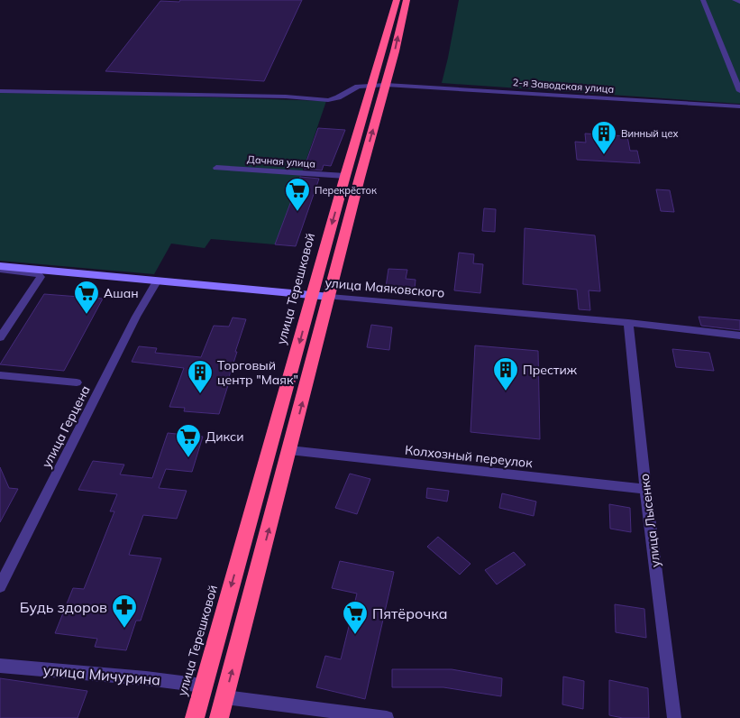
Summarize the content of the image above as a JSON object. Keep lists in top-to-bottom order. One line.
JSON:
{"streets":{"highway":["улица Терешковой"],"street":["2-я Заводская улица","Дачная улица","улица Маяковского","улица Герцена","Колхозный переулок","улица Лысенко","улица Мичурина"]},"crossings":[["2-я Заводская улица","улица Терешковой"],["Дачная улица","улица Терешковой"],["улица Маяковского","улица Терешковой"],["улица Маяковского","улица Герцена"],["улица Маяковского","улица Лысенко"],["улица Терешковой","улица Мичурина"],["Колхозный переулок","улица Лысенко"]],"places":{"building":["Винный цех","Престиж","Торговый центр \"Маяк\""],"supermarket":["Перекрёсток","Ашан","Дикси","Пятёрочка"],"pharmacy":["Будь здоров"]}}
